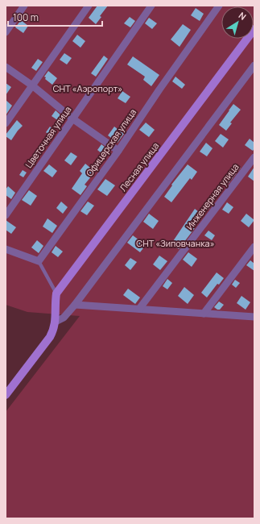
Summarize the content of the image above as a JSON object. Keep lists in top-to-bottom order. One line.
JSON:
{"streets":{"street":["Цветочная улица","Офицерская улица","Лесная улица","Инженерная улица"]},"parks":["СНТ «Аэропорт»","СНТ «Зиповчанка»"],"scale_bar":"100 m","north":"top right"}
